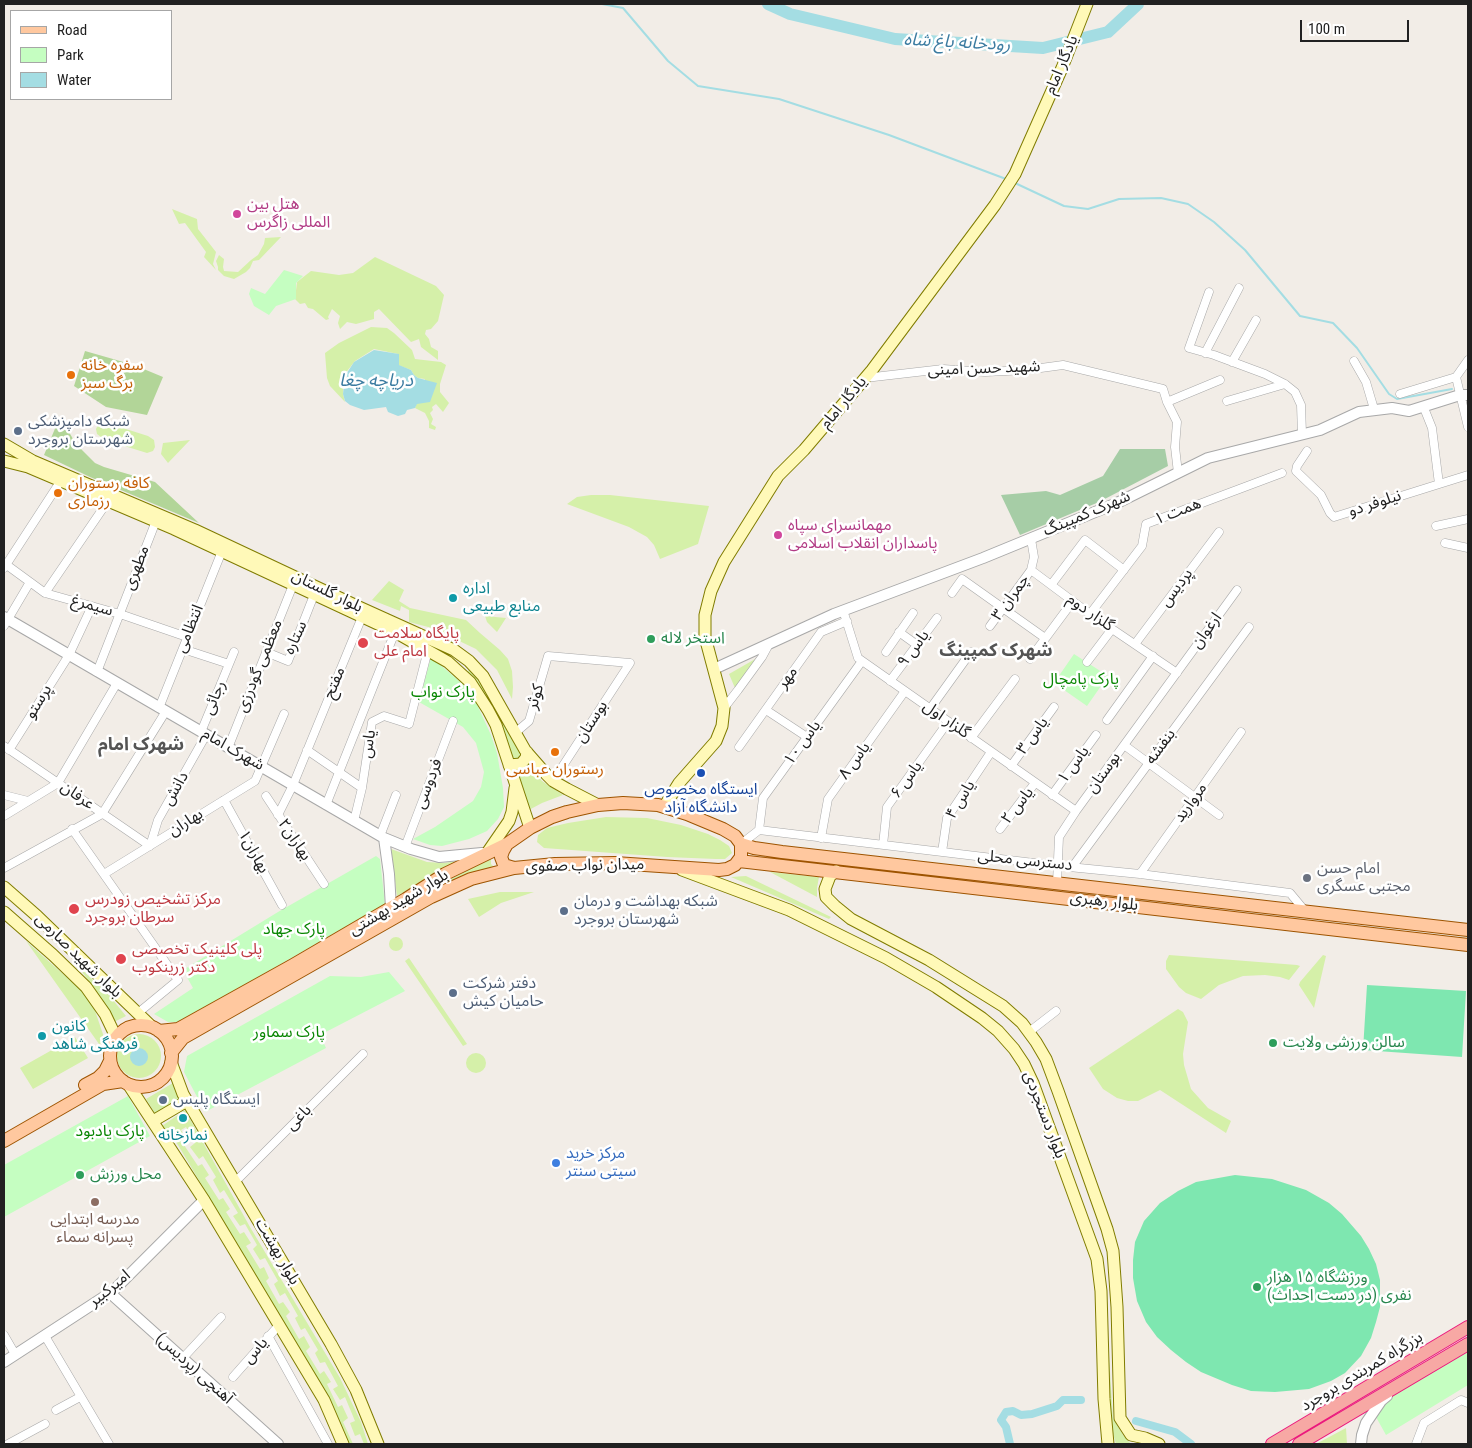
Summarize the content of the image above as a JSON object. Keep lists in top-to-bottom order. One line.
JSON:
{"streets":{"highway":["بزرگراه کمربندی بروجرد"],"main road":["یادگار امام","بلوار گلستان","میدان نواب صفوی","بلوار رهبری","بلوار شهید بهشتی","بلوار شهید صارمی","بلوار دستجردی","بلوار بهشت"],"street":["شهید حسن امینی","نیلوفر دو","همت ۱","شهرک کمپینگ","مطهری","پردیس","چمران ۳","سیمرغ","گلزار دوم","انتظامی","ارغوان","ستاره","یاس ۹","معظمی گودرزی","مهر","مفتح","کوثر","رجائی","پرستو","گلزار اول","بوستان","یاس ۳","یاس ۱۰","یاس","بنفشه","شهرک امام","یاس ۸","یاس ۱","یاس ۶","فردوسی","دانش","عرفان","یاس ۴","مروارید","یاس ۲","بهاران","بهاران۲","بهاران۱","دسترسی محلی","باغی","امیرکبیر","آهنچی (پردیس)"]},"crossings":[["یادگار امام","شهید حسن امینی"],["یادگار امام","شهرک کمپینگ"],["یادگار امام","میدان نواب صفوی"],["شهید حسن امینی","شهرک کمپینگ"],["همت ۱","گلزار دوم"],["مطهری","بلوار گلستان"],["مطهری","سیمرغ"],["مطهری","شهرک امام"],["پردیس","گلزار دوم"],["بلوار گلستان","انتظامی"],["بلوار گلستان","ستاره"],["بلوار گلستان","معظمی گودرزی"],["بلوار گلستان","مفتح"],["بلوار گلستان","کوثر"],["بلوار گلستان","بوستان"],["بلوار گلستان","یاس"],["بلوار گلستان","میدان نواب صفوی"],["چمران ۳","گلزار دوم"],["سیمرغ","انتظامی"],["سیمرغ","پرستو"],["گلزار دوم","ارغوان"],["گلزار دوم","بوستان"],["انتظامی","رجائی"],["انتظامی","شهرک امام"],["انتظامی","عرفان"],["ارغوان","بوستان"],["ستاره","معظمی گودرزی"],["یاس ۹","گلزار اول"],["معظمی گودرزی","شهرک امام"],["مفتح","شهرک امام"],["مفتح","بهاران۲"],["کوثر","بوستان"],["رجائی","شهرک امام"],["رجائی","دانش"],["پرستو","شهرک امام"],["پرستو","عرفان"],["گلزار اول","بوستان"],["گلزار اول","یاس ۳"],["گلزار اول","یاس ۱۰"],["گلزار اول","یاس ۸"],["گلزار اول","یاس ۱"],["گلزار اول","یاس ۶"],["گلزار اول","یاس ۴"],["گلزار اول","یاس ۲"],["بوستان","دسترسی محلی"],["بوستان","بلوار رهبری"],["یاس ۱۰","دسترسی محلی"],["یاس","شهرک امام"],["بنفشه","دسترسی محلی"],["شهرک امام","فردوسی"],["شهرک امام","دانش"],["شهرک امام","بهاران"],["شهرک امام","بلوار شهید بهشتی"],["یاس ۸","دسترسی محلی"],["یاس ۶","دسترسی محلی"],["دانش","عرفان"],["دانش","بهاران"],["عرفان","بهاران"],["یاس ۴","دسترسی محلی"],["مروارید","دسترسی محلی"],["بهاران","بهاران۱"],["دسترسی محلی","بلوار رهبری"],["میدان نواب صفوی","بلوار رهبری"],["میدان نواب صفوی","بلوار شهید بهشتی"],["میدان نواب صفوی","بلوار دستجردی"],["بلوار رهبری","بلوار دستجردی"],["بلوار شهید بهشتی","بلوار شهید صارمی"],["بلوار شهید بهشتی","بلوار بهشت"],["بلوار شهید صارمی","بلوار بهشت"],["باغی","بلوار بهشت"],["امیرکبیر","آهنچی (پردیس)"]],"districts":["شهرک کمپینگ","شهرک امام"],"water":["رودخانه باغ شاه","دریاچه چغا"],"parks":["پارک پامچال","پارک نواب","پارک جهاد","پارک سماور","پارک یادبود"],"places":["هتل بین المللی زاگرس","سفره خانه برگ سبز","شبکه دامپزشکی شهرستان بروجرد","کافه رستوران رزماری","مهمانسرای سپاه پاسداران انقلاب اسلامی","اداره منابع طبیعی","استخر لاله","پایگاه سلامت امام علی","رستوران عباسی","ایستگاه مخصوص دانشگاه آزاد","امام حسن مجتبی عسگری","مرکز تشخیص زودرس سرطان بروجرد","شبکه بهداشت و درمان شهرستان بروجرد","پلی کلینیک تخصصی دکتر زرینکوب","دفتر شرکت حامیان کیش","کانون فرهنگی شاهد","سالن ورزشی ولایت","ایستگاه پلیس","نمازخانه","مرکز خرید سیتی سنتر","محل ورزش","مدرسه ابتدایی پسرانه سماء","ورزشگاه ۱۵ هزار نفری (در دست احداث)"],"legend":["Road","Park","Water"],"scale_bar":"100 m"}
